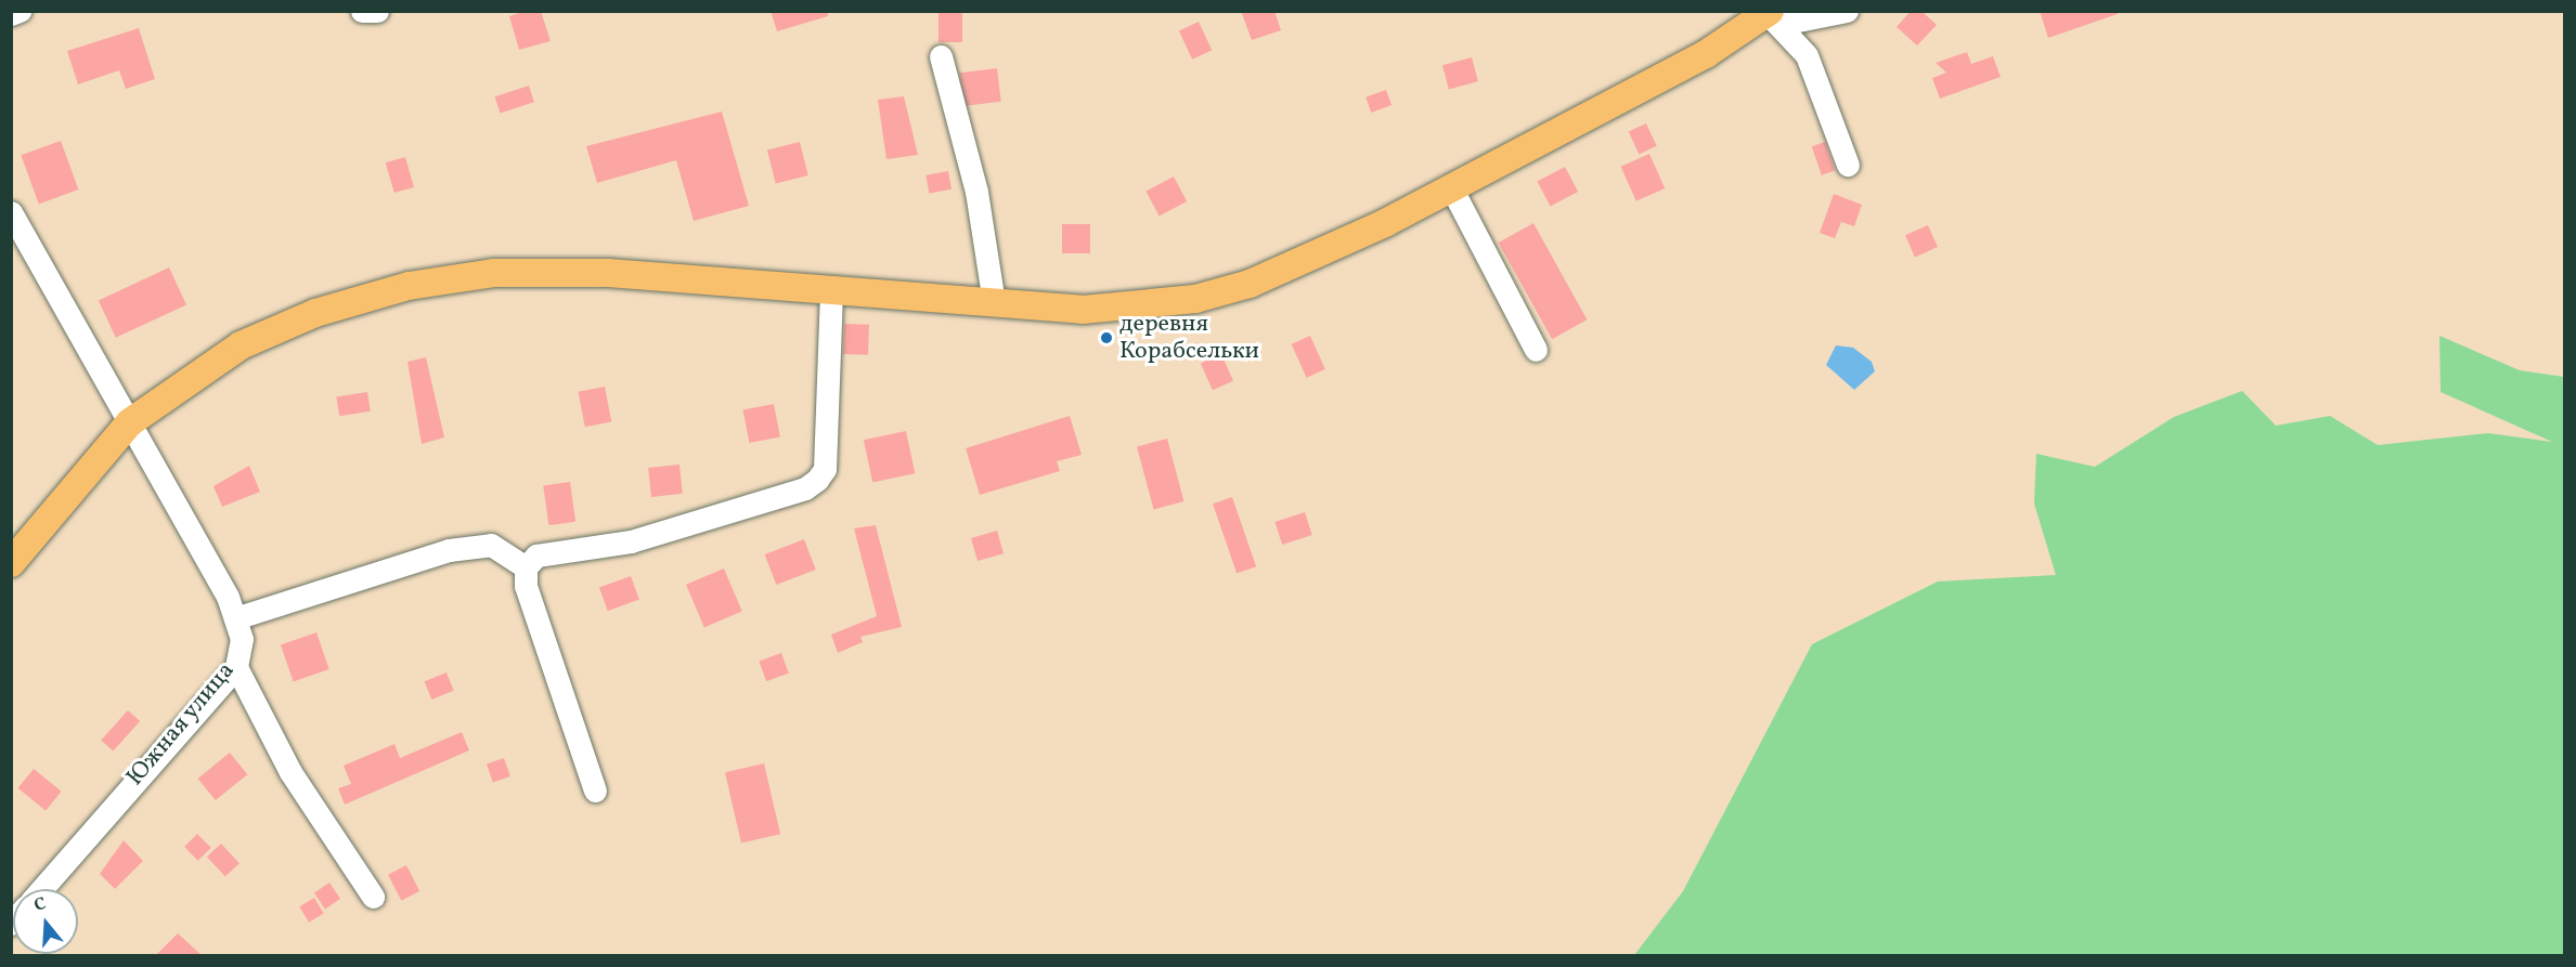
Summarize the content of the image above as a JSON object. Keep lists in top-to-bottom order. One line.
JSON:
{"streets":{"street":["Южная улица"]},"places":["деревня Корабсельки"],"north":"top"}
